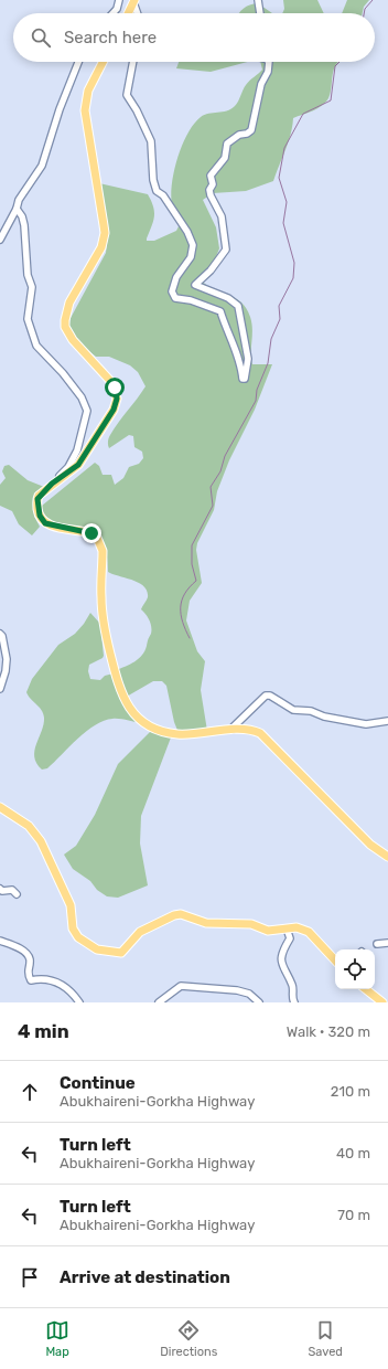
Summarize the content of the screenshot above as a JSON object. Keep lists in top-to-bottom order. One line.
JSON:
{"page":{"search":"Search here","heading":["4 min","Walk · 320 m"],"list":[["Continue","Abukhaireni-Gorkha Highway","210 m"],["Turn left","Abukhaireni-Gorkha Highway","40 m"],["Turn left","Abukhaireni-Gorkha Highway","70 m"],"Arrive at destination"],"nav":["Map","Directions","Saved"]}}
